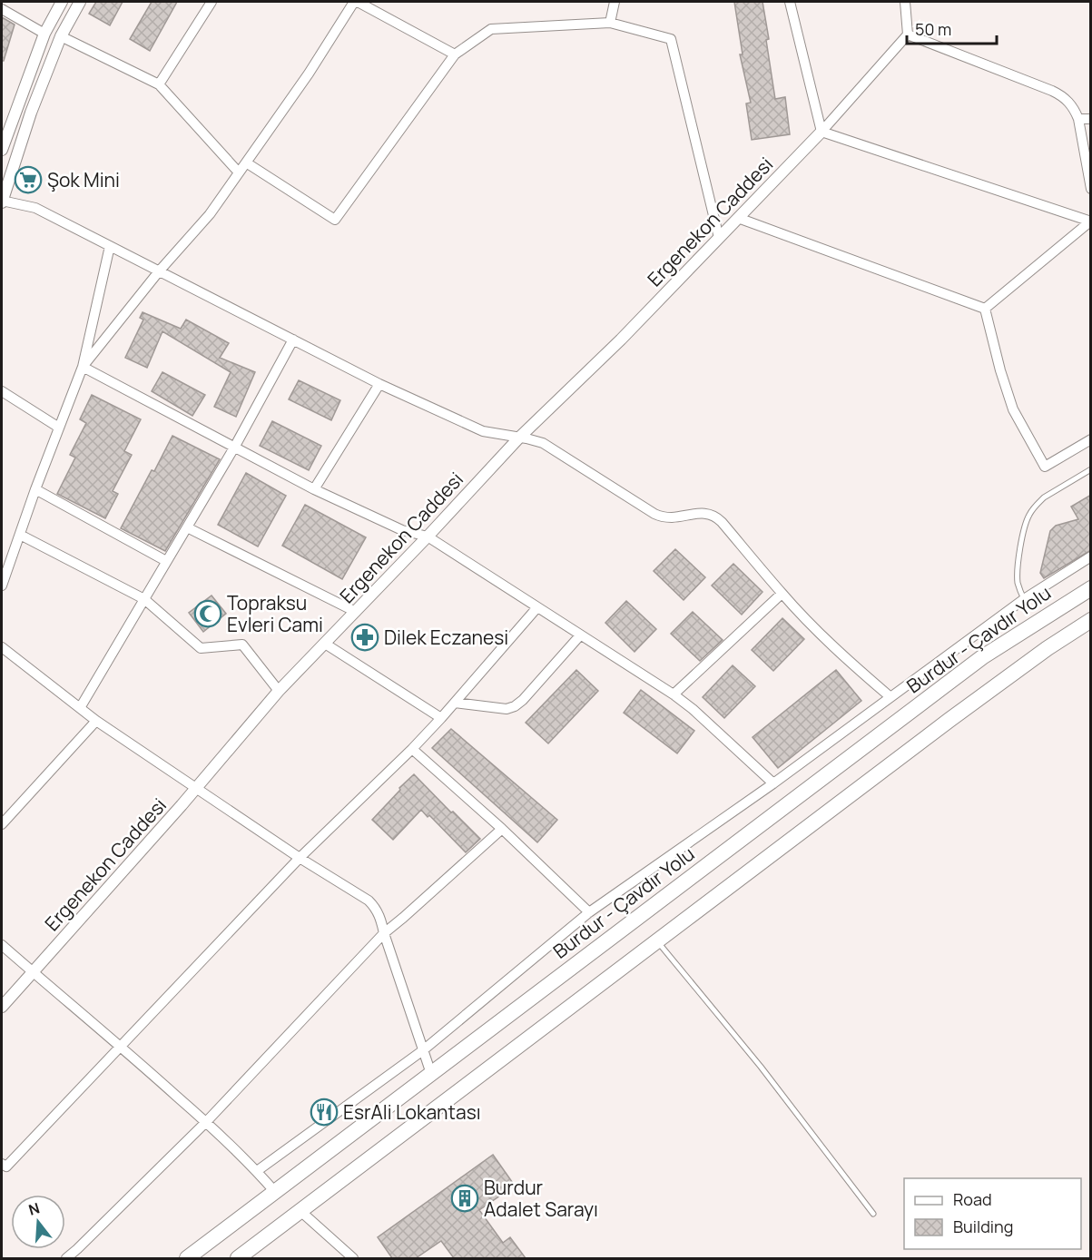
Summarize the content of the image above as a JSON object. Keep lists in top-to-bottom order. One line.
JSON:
{"streets":{"highway":["Burdur - Çavdır Yolu"],"street":["Ergenekon Caddesi"]},"places":{"supermarket":["Şok Mini"],"mosque":["Topraksu Evleri Cami"],"pharmacy":["Dilek Eczanesi"],"restaurant":["EsrAli Lokantası"],"building":["Burdur Adalet Sarayı"]},"legend":["Road","Building"],"scale_bar":"50 m","north":"top"}
